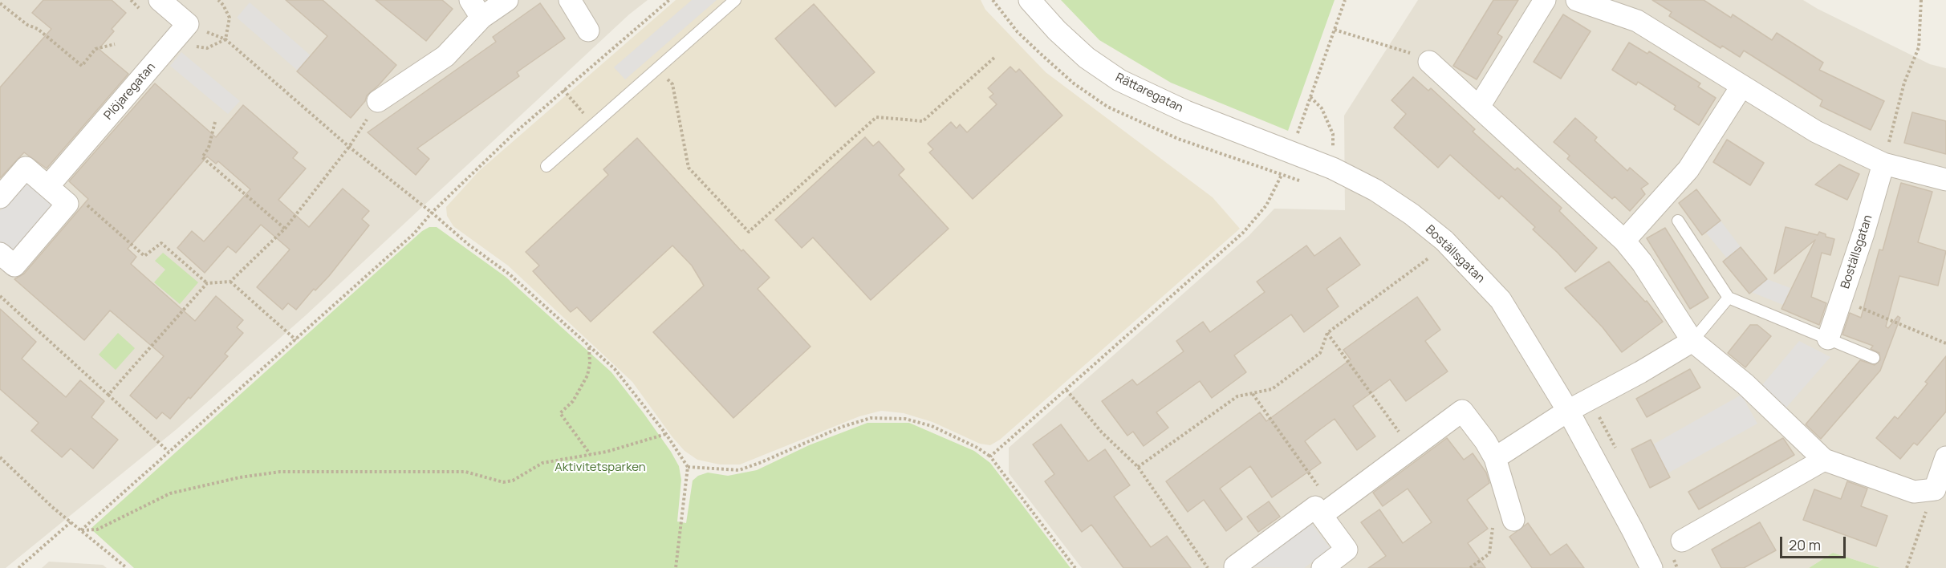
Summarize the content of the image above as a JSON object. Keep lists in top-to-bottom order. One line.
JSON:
{"streets":{"street":["Plöjaregatan","Rättaregatan","Boställsgatan"]},"crossings":[["Rättaregatan","Boställsgatan"]],"parks":["Aktivitetsparken"],"scale_bar":"20 m"}
